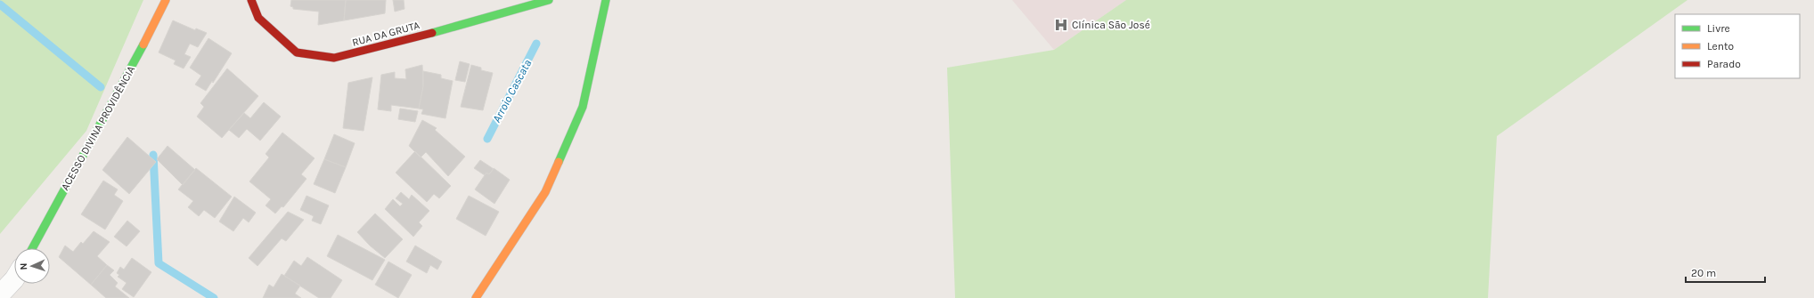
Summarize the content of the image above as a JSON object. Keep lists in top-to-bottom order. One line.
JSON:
{"streets":{"street":["RUA DA GRUTA","ACESSO DIVINA PROVIDÊNCIA"]},"water":["Arroio Cascata"],"places":{"hospital":["Clínica São José"]},"legend":["Livre","Lento","Parado"],"scale_bar":"20 m","north":"left"}
